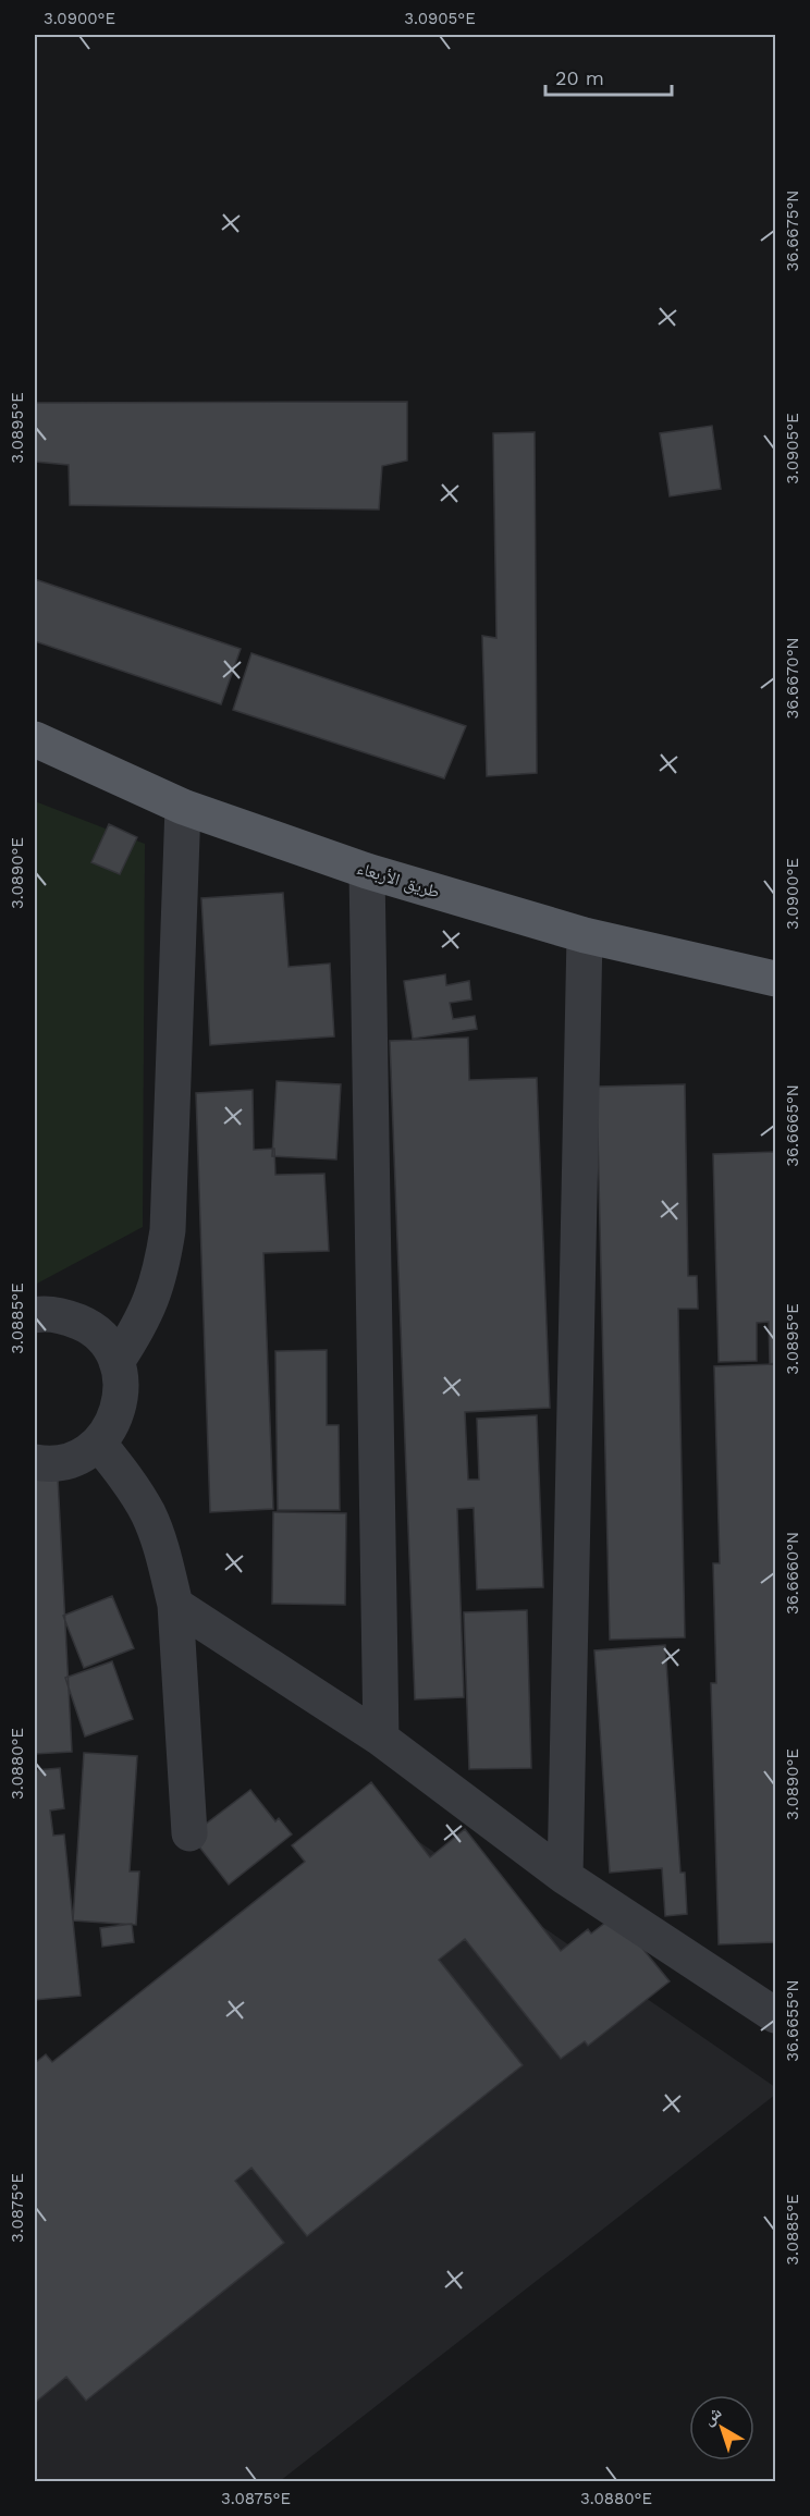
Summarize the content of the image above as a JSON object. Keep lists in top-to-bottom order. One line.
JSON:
{"streets":{"main road":["طريق الأربعاء"]},"scale_bar":"20 m","north":"top left","coordinates":["3.0900°E","3.0905°E","36.6675°N","3.0895°E","36.6670°N","3.0890°E","36.6665°N","3.0885°E","36.6660°N","3.0880°E","36.6655°N","3.0875°E"]}
